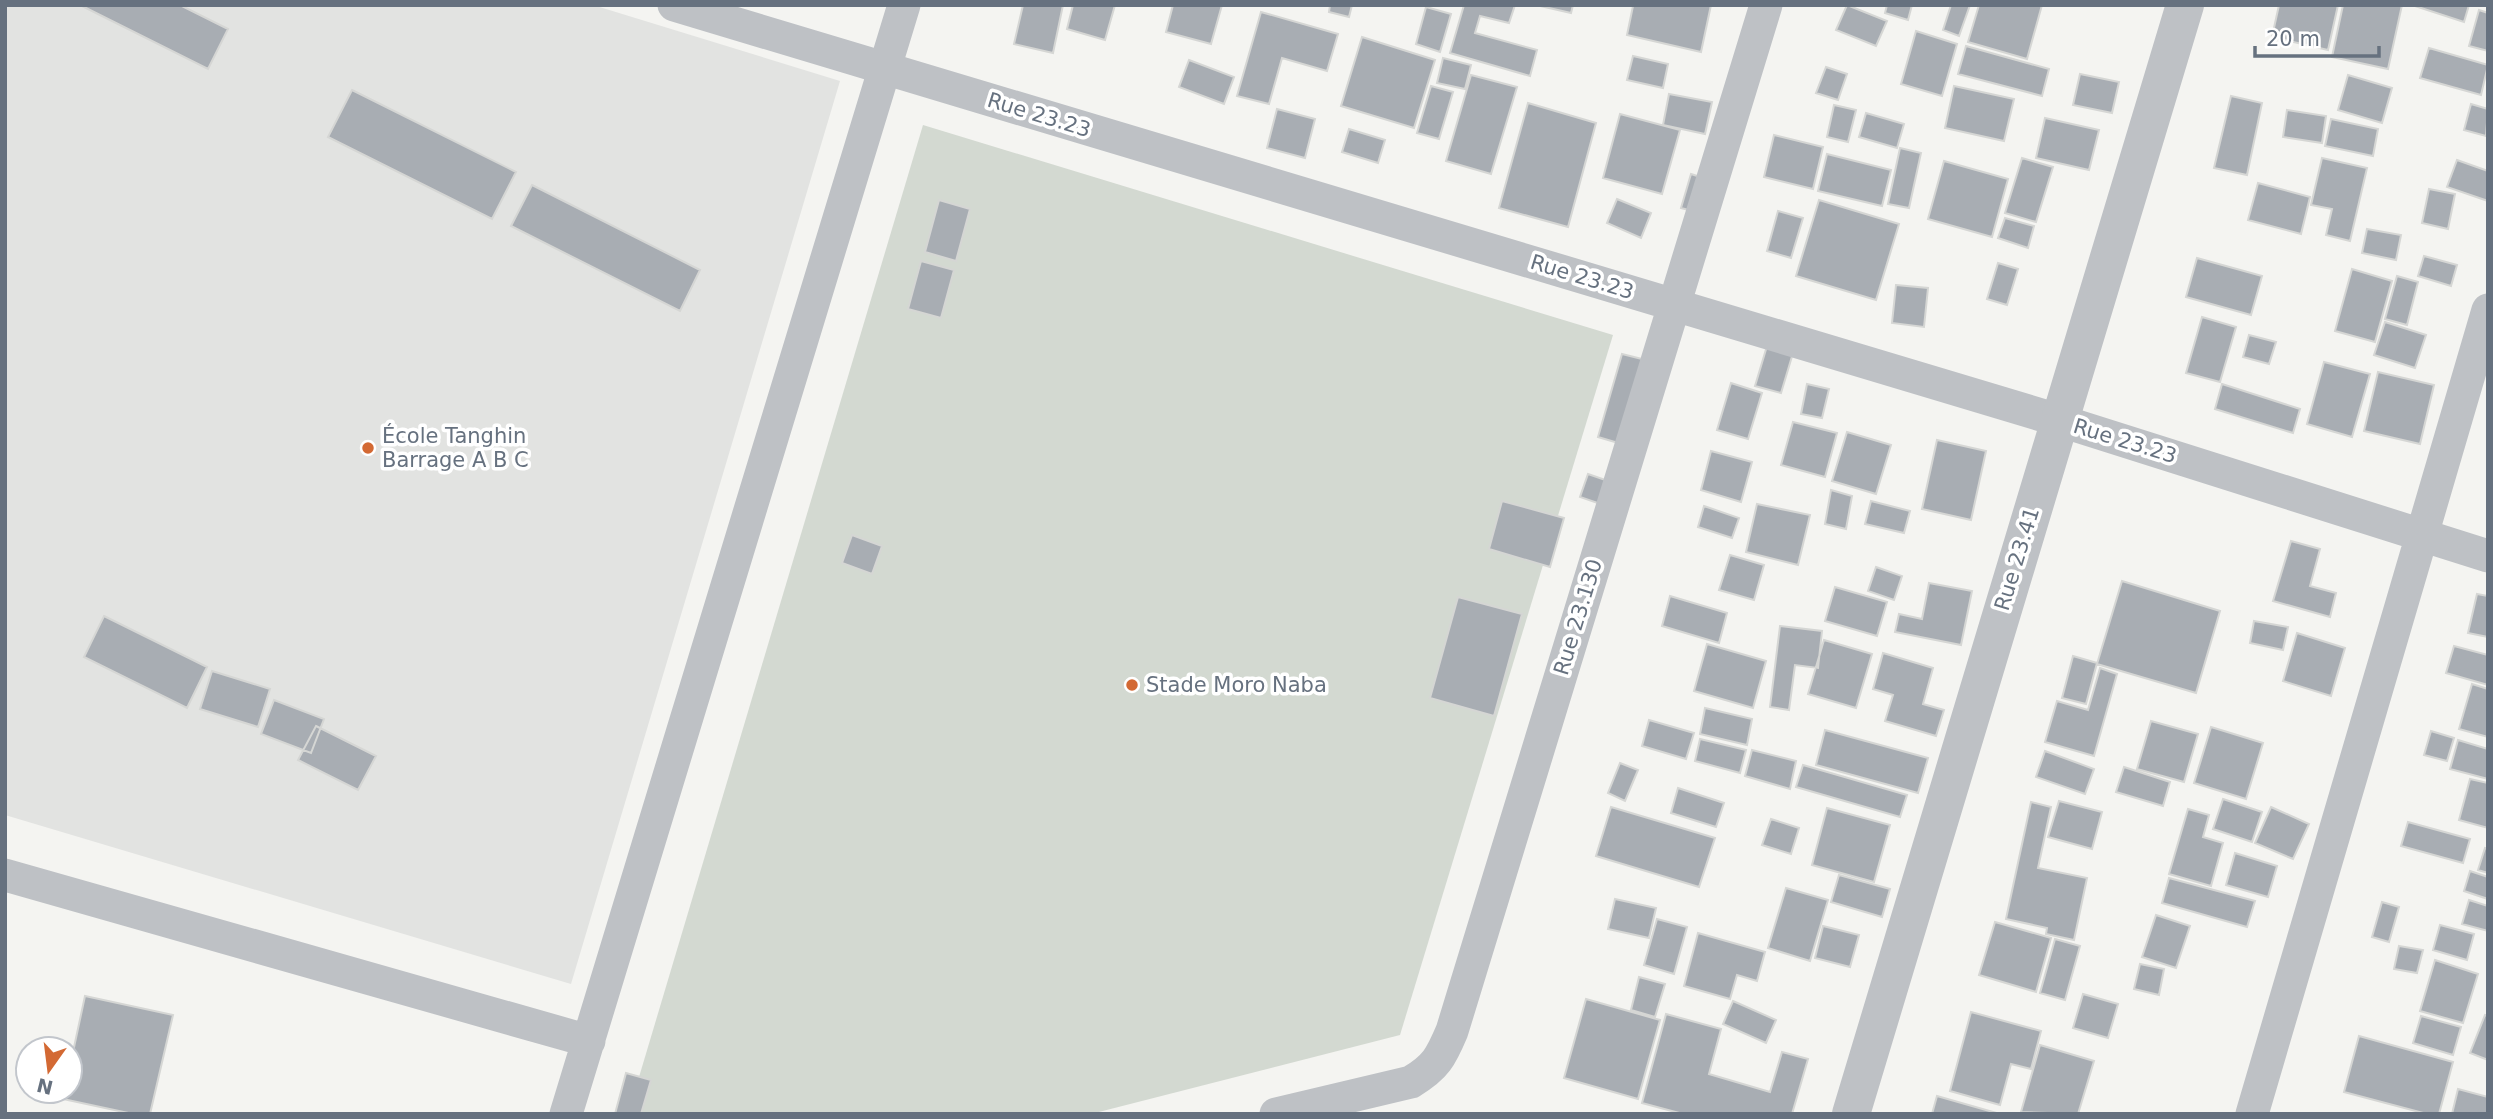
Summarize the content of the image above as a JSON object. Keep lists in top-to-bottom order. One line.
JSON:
{"streets":{"street":["Rue 23.23","Rue 23.41","Rue 23.130"]},"crossings":[["Rue 23.23","Rue 23.41"],["Rue 23.23","Rue 23.130"]],"places":["École Tanghin Barrage A B C","Stade Moro Naba"],"scale_bar":"20 m","north":"bottom"}
